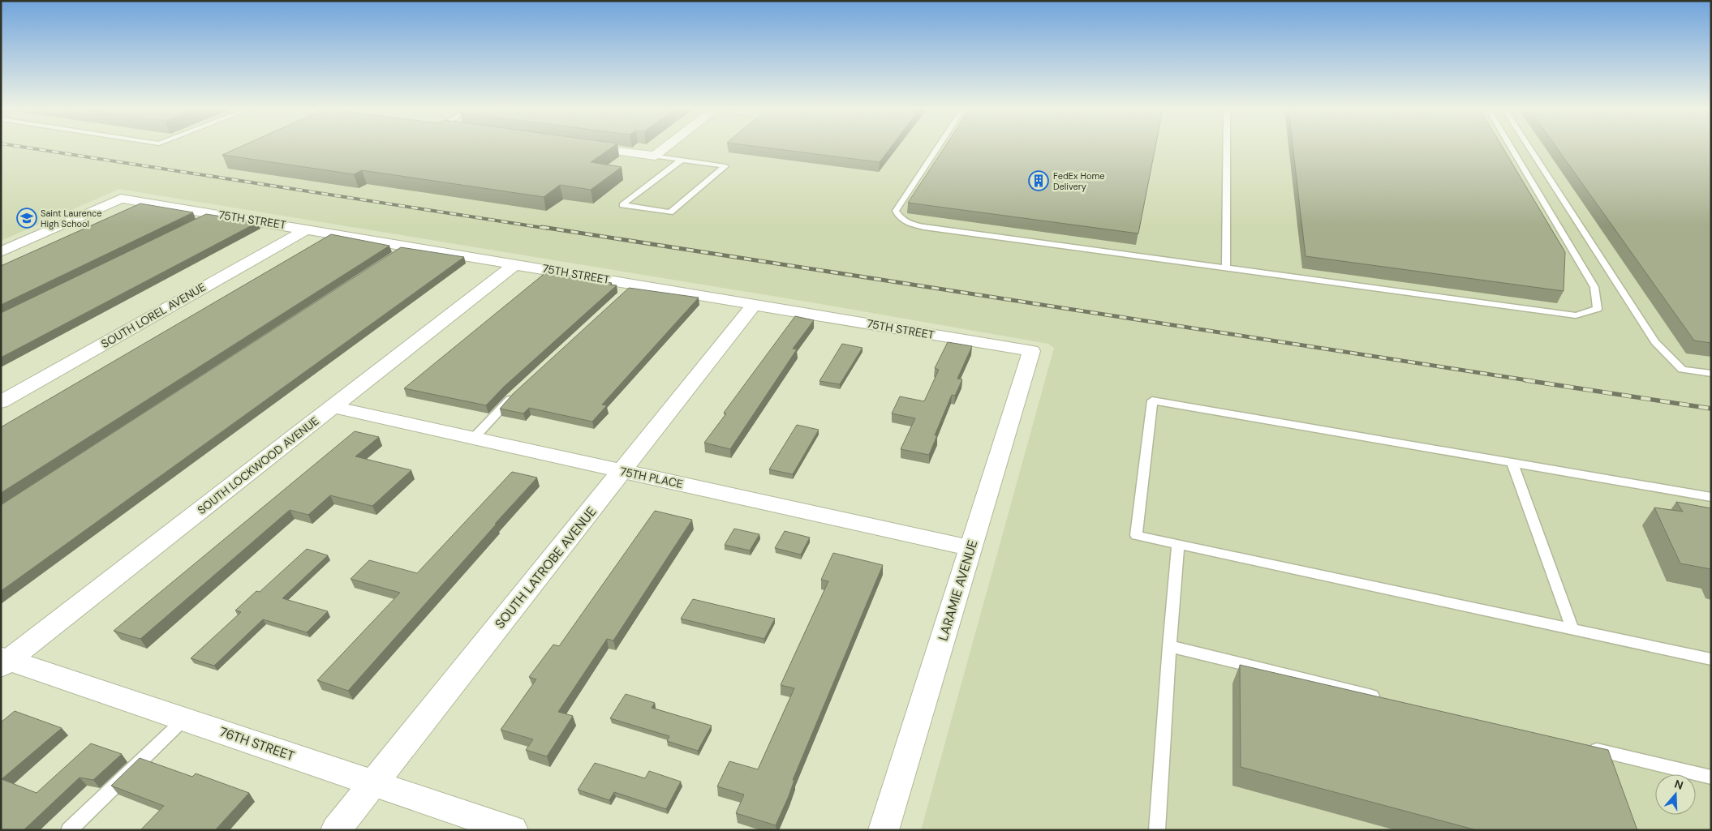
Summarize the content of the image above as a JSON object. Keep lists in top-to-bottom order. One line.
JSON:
{"streets":{"street":["75TH STREET","SOUTH LOREL AVENUE","SOUTH LOCKWOOD AVENUE","75TH PLACE","SOUTH LATROBE AVENUE","LARAMIE AVENUE","76TH STREET"]},"crossings":[["75TH STREET","SOUTH LOREL AVENUE"],["75TH STREET","SOUTH LOCKWOOD AVENUE"],["75TH STREET","SOUTH LATROBE AVENUE"],["75TH STREET","LARAMIE AVENUE"],["SOUTH LOCKWOOD AVENUE","75TH PLACE"],["SOUTH LOCKWOOD AVENUE","76TH STREET"],["75TH PLACE","SOUTH LATROBE AVENUE"],["75TH PLACE","LARAMIE AVENUE"],["SOUTH LATROBE AVENUE","76TH STREET"]],"places":{"building":["FedEx Home Delivery"],"school or university":["Saint Laurence High School"]},"north":"top"}
